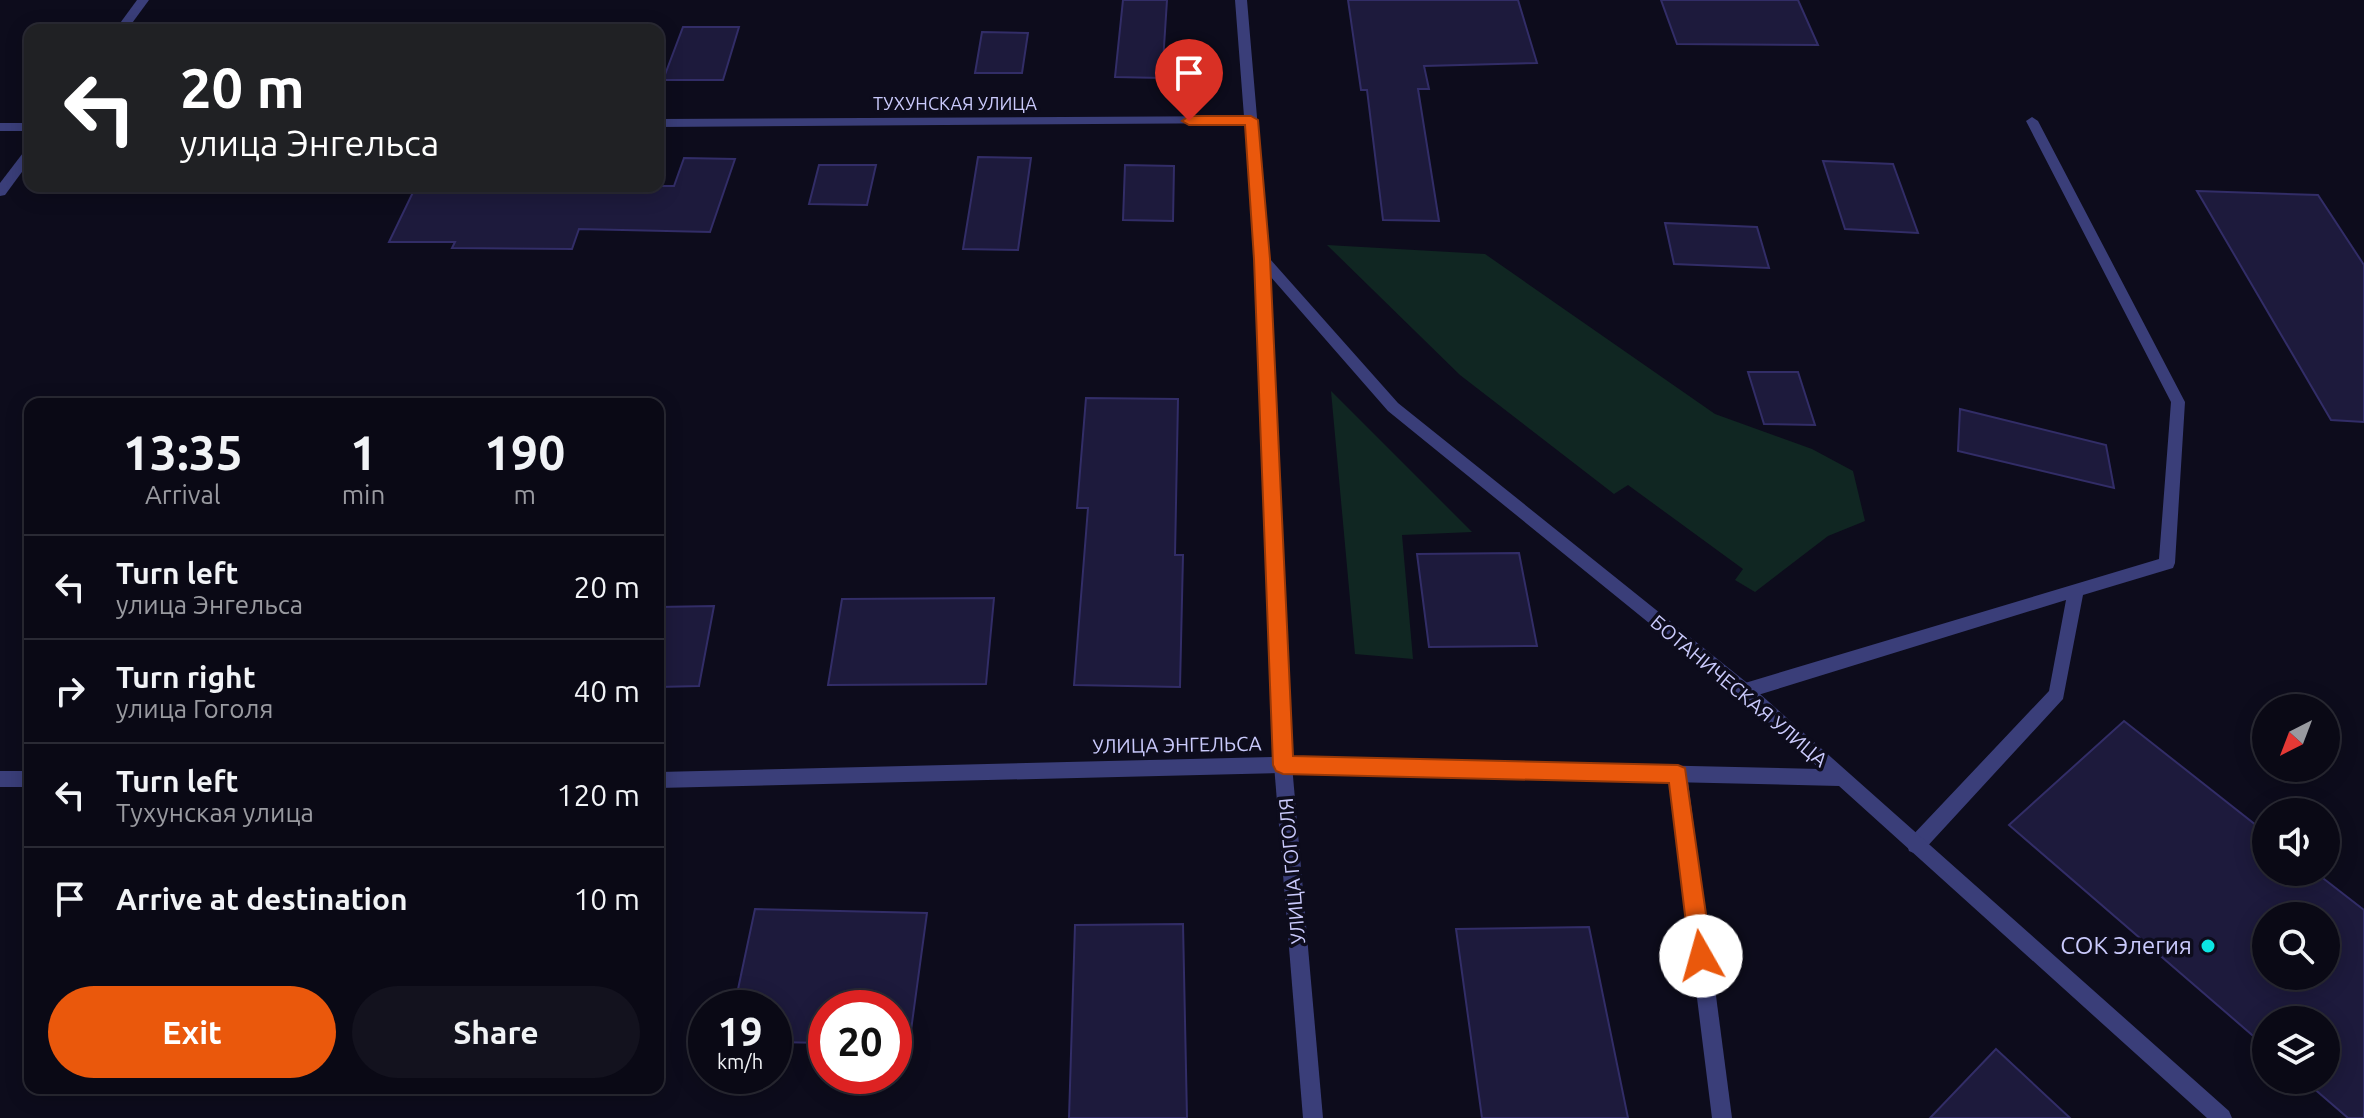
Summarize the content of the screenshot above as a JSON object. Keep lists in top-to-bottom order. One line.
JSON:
{"streets":{"street":["ТУХУНСКАЯ УЛИЦА","БОТАНИЧЕСКАЯ УЛИЦА","УЛИЦА ЭНГЕЛЬСА","УЛИЦА ГОГОЛЯ"]},"crossings":[["ТУХУНСКАЯ УЛИЦА","УЛИЦА ГОГОЛЯ"],["БОТАНИЧЕСКАЯ УЛИЦА","УЛИЦА ЭНГЕЛЬСА"],["БОТАНИЧЕСКАЯ УЛИЦА","УЛИЦА ГОГОЛЯ"],["УЛИЦА ЭНГЕЛЬСА","УЛИЦА ГОГОЛЯ"]],"places":["СОК Элегия"],"north":"bottom left","page":{"turn":["20 m","улица Энгельса"],"eta":["13:35","Arrival","1","min","190","m"],"list":[{"name":"Turn left","note":"улица Энгельса","value":"20 m"},{"name":"Turn right","note":"улица Гоголя","value":"40 m"},{"name":"Turn left","note":"Тухунская улица","value":"120 m"},{"name":"Arrive at destination","value":"10 m"}],"buttons":["Exit","Share"],"speed":"19 km/h","limit":"20"}}
